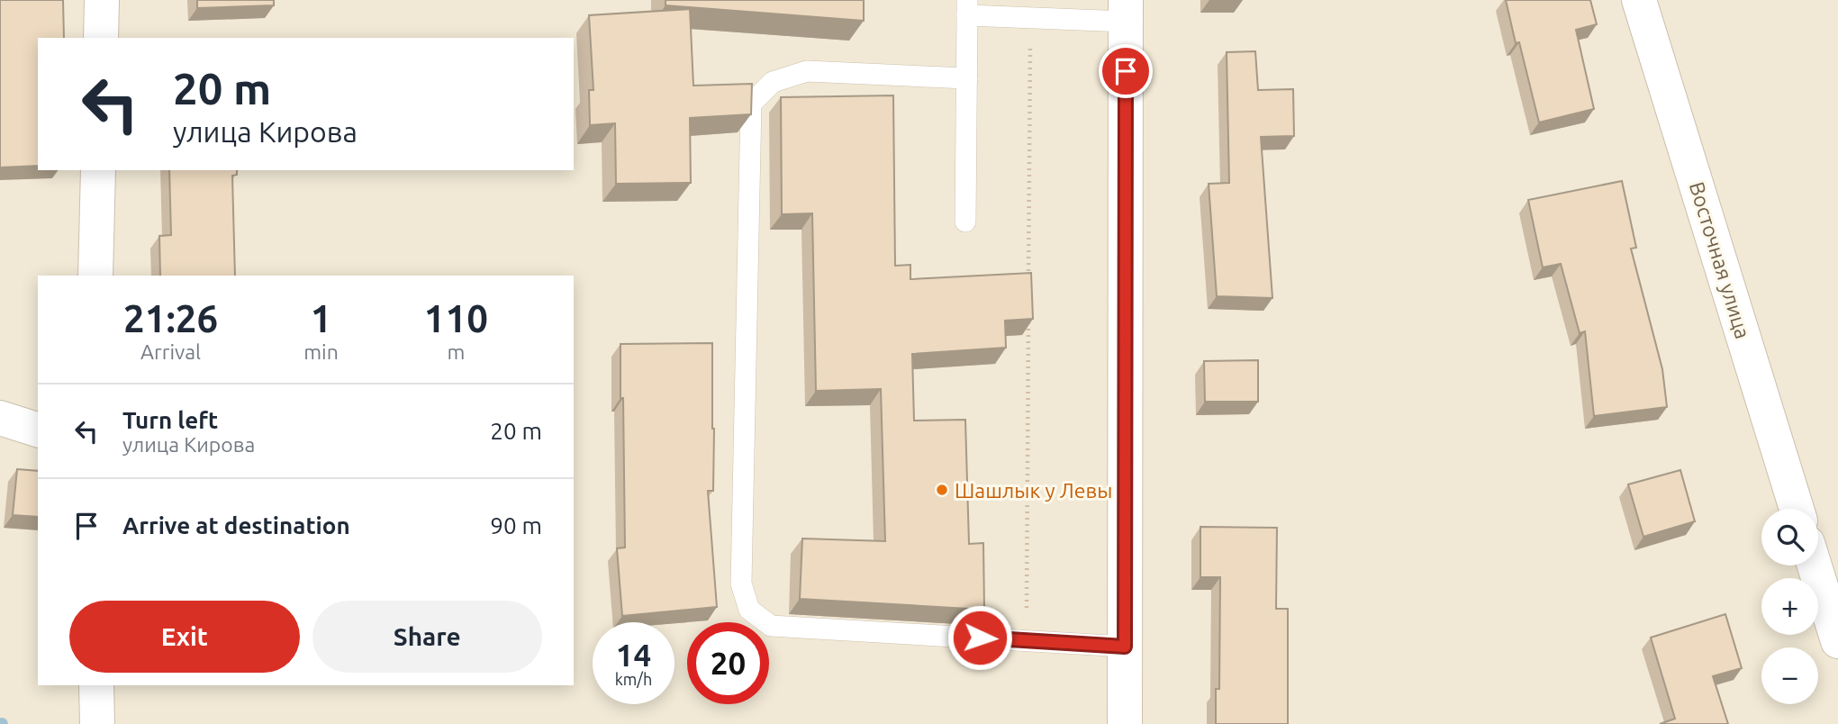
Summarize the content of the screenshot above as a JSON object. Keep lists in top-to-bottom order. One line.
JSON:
{"streets":{"street":["Восточная улица"]},"places":["Шашлык у Левы"],"page":{"turn":["20 m","улица Кирова"],"eta":["21:26","Arrival","1","min","110","m"],"list":[{"name":"Turn left","note":"улица Кирова","value":"20 m"},{"name":"Arrive at destination","value":"90 m"}],"map_buttons":["+","−"],"buttons":["Exit","Share"],"speed":"14 km/h","limit":"20"}}
